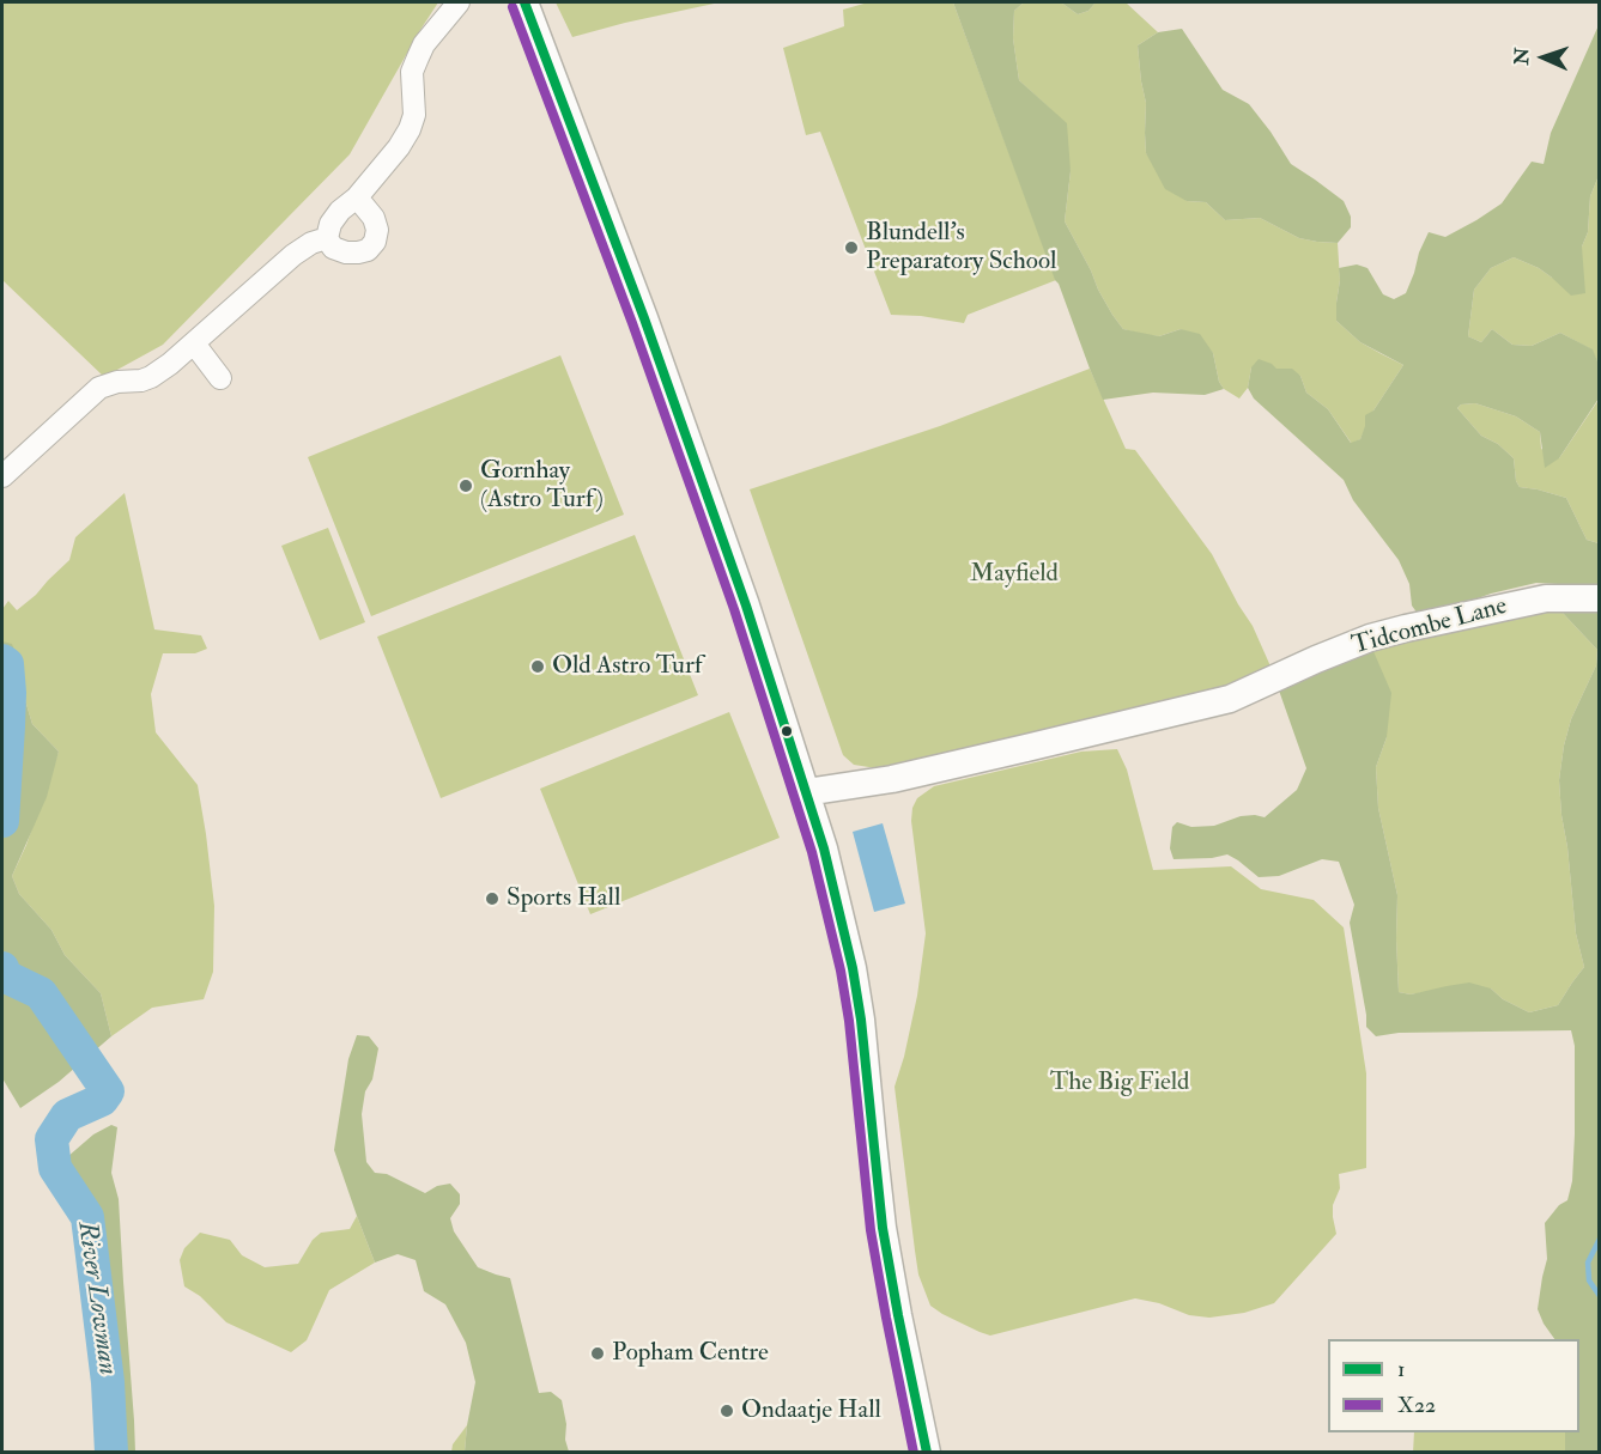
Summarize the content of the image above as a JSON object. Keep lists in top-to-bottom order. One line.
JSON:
{"streets":{"street":["Tidcombe Lane"]},"water":["River Lowman"],"parks":["Mayfield","The Big Field"],"places":["Blundell's Preparatory School","Gornhay (Astro Turf)","Old Astro Turf","Sports Hall","Popham Centre","Ondaatje Hall"],"lines":["transit line 1","transit line X22"],"legend":["1","X22"],"north":"left"}
